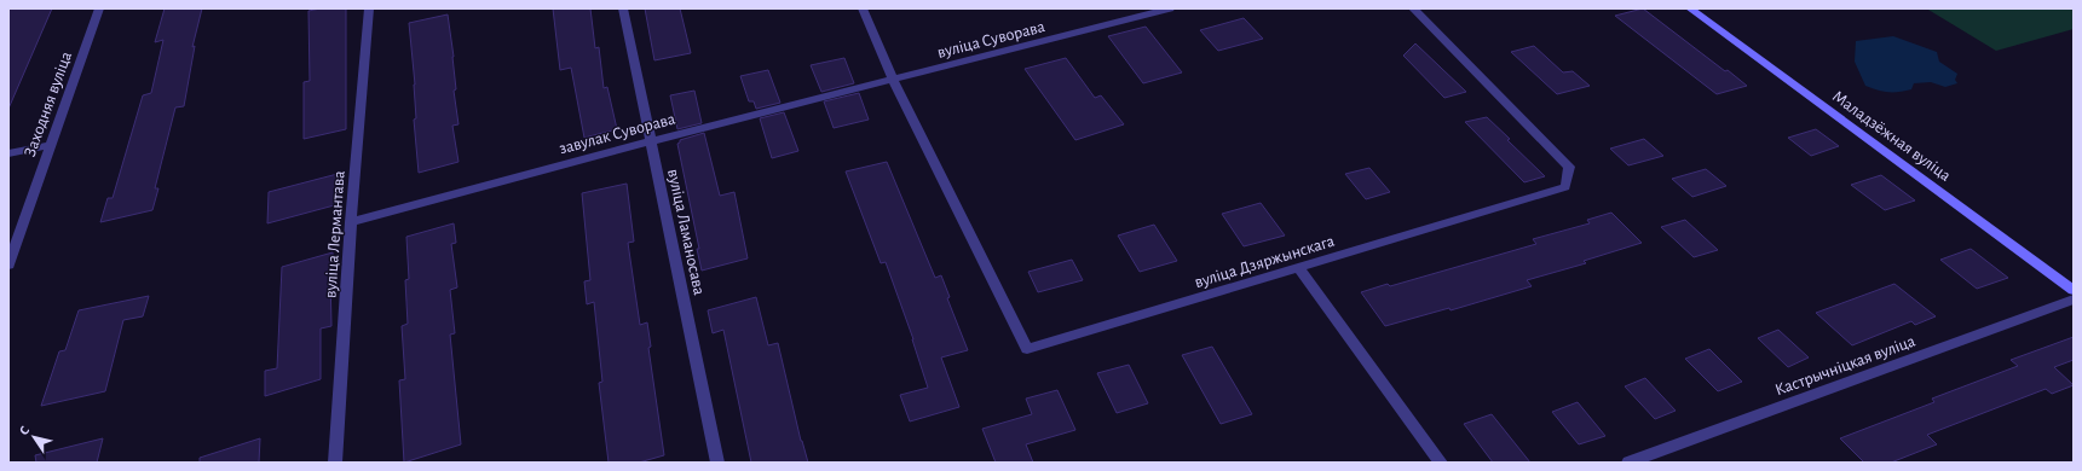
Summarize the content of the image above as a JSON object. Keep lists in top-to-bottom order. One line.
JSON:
{"streets":{"street":["вуліца Суворава","Заходняя вуліца","завулак Суворава","Маладзёжная вуліца","вуліца Ламаносава","вуліца Лермантава","вуліца Дзяржынскага","Кастрычніцкая вуліца"]},"crossings":[["вуліца Суворава","завулак Суворава"],["вуліца Суворава","вуліца Дзяржынскага"],["завулак Суворава","вуліца Ламаносава"],["завулак Суворава","вуліца Лермантава"],["завулак Суворава","вуліца Дзяржынскага"]],"north":"top left"}
